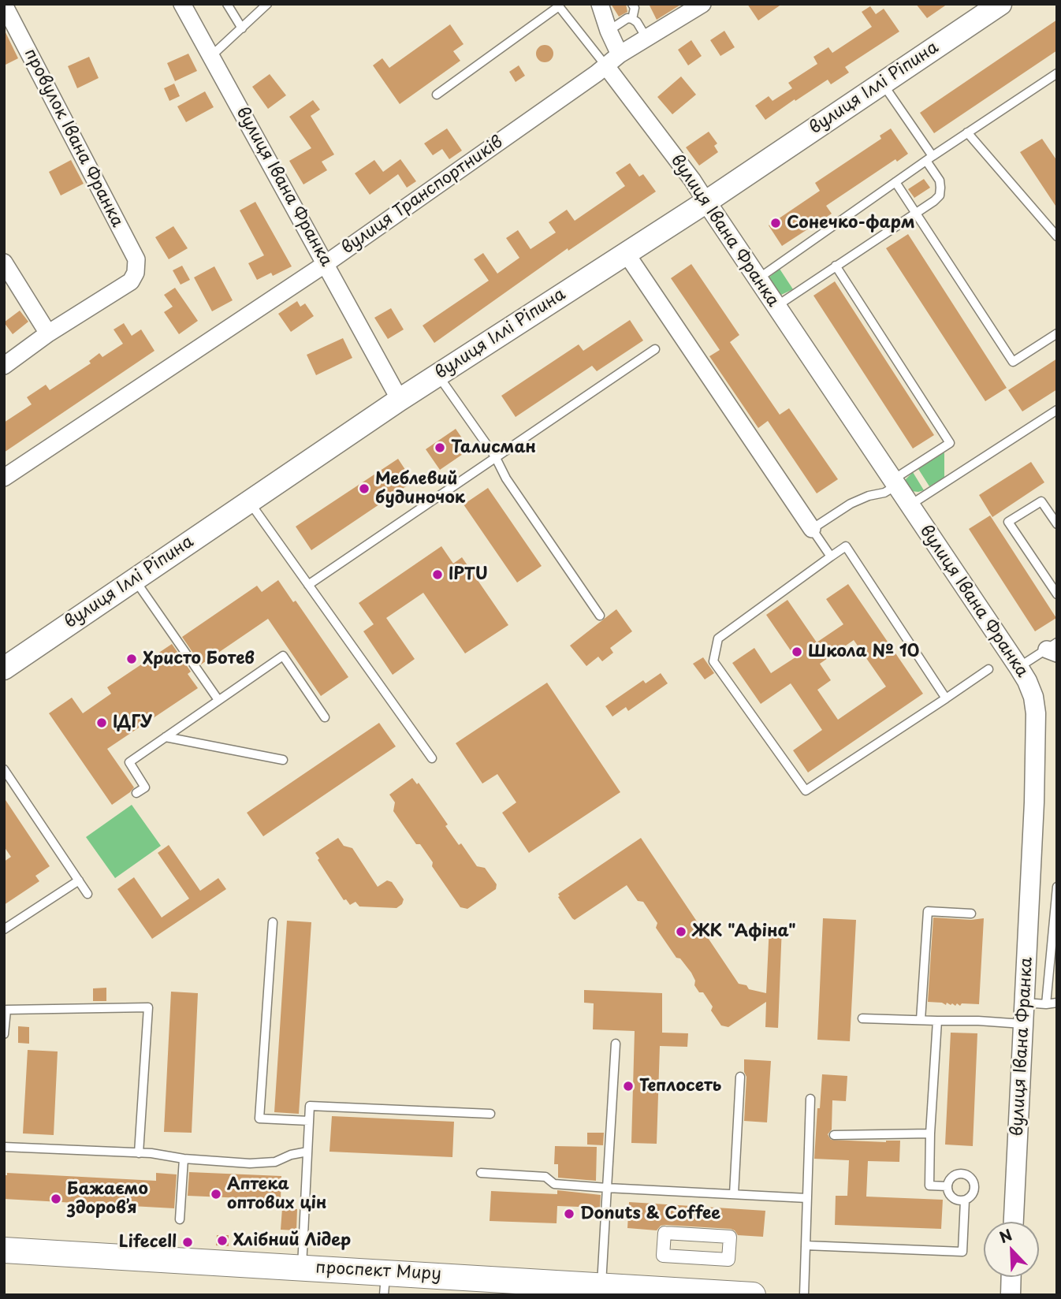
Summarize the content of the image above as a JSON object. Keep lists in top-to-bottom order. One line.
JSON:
{"streets":{"main road":["вулиця Іллі Ріпина","проспект Миру"],"street":["провулок Івана Франка","вулиця Івана Франка","вулиця Транспортників"]},"crossings":[["вулиця Іллі Ріпина","вулиця Івана Франка"],["вулиця Івана Франка","вулиця Транспортників"]],"places":["Сонечко-фарм","Талисман","Меблевий будиночок","IPTU","Школа № 10","Христо Ботев","ІДГУ","ЖК \"Афіна\"","Теплосеть","Аптека оптових цін","Бажаємо здоровʼя","Donuts & Coffee","Хлібний Лідер","Lifecell"],"north":"top left"}
